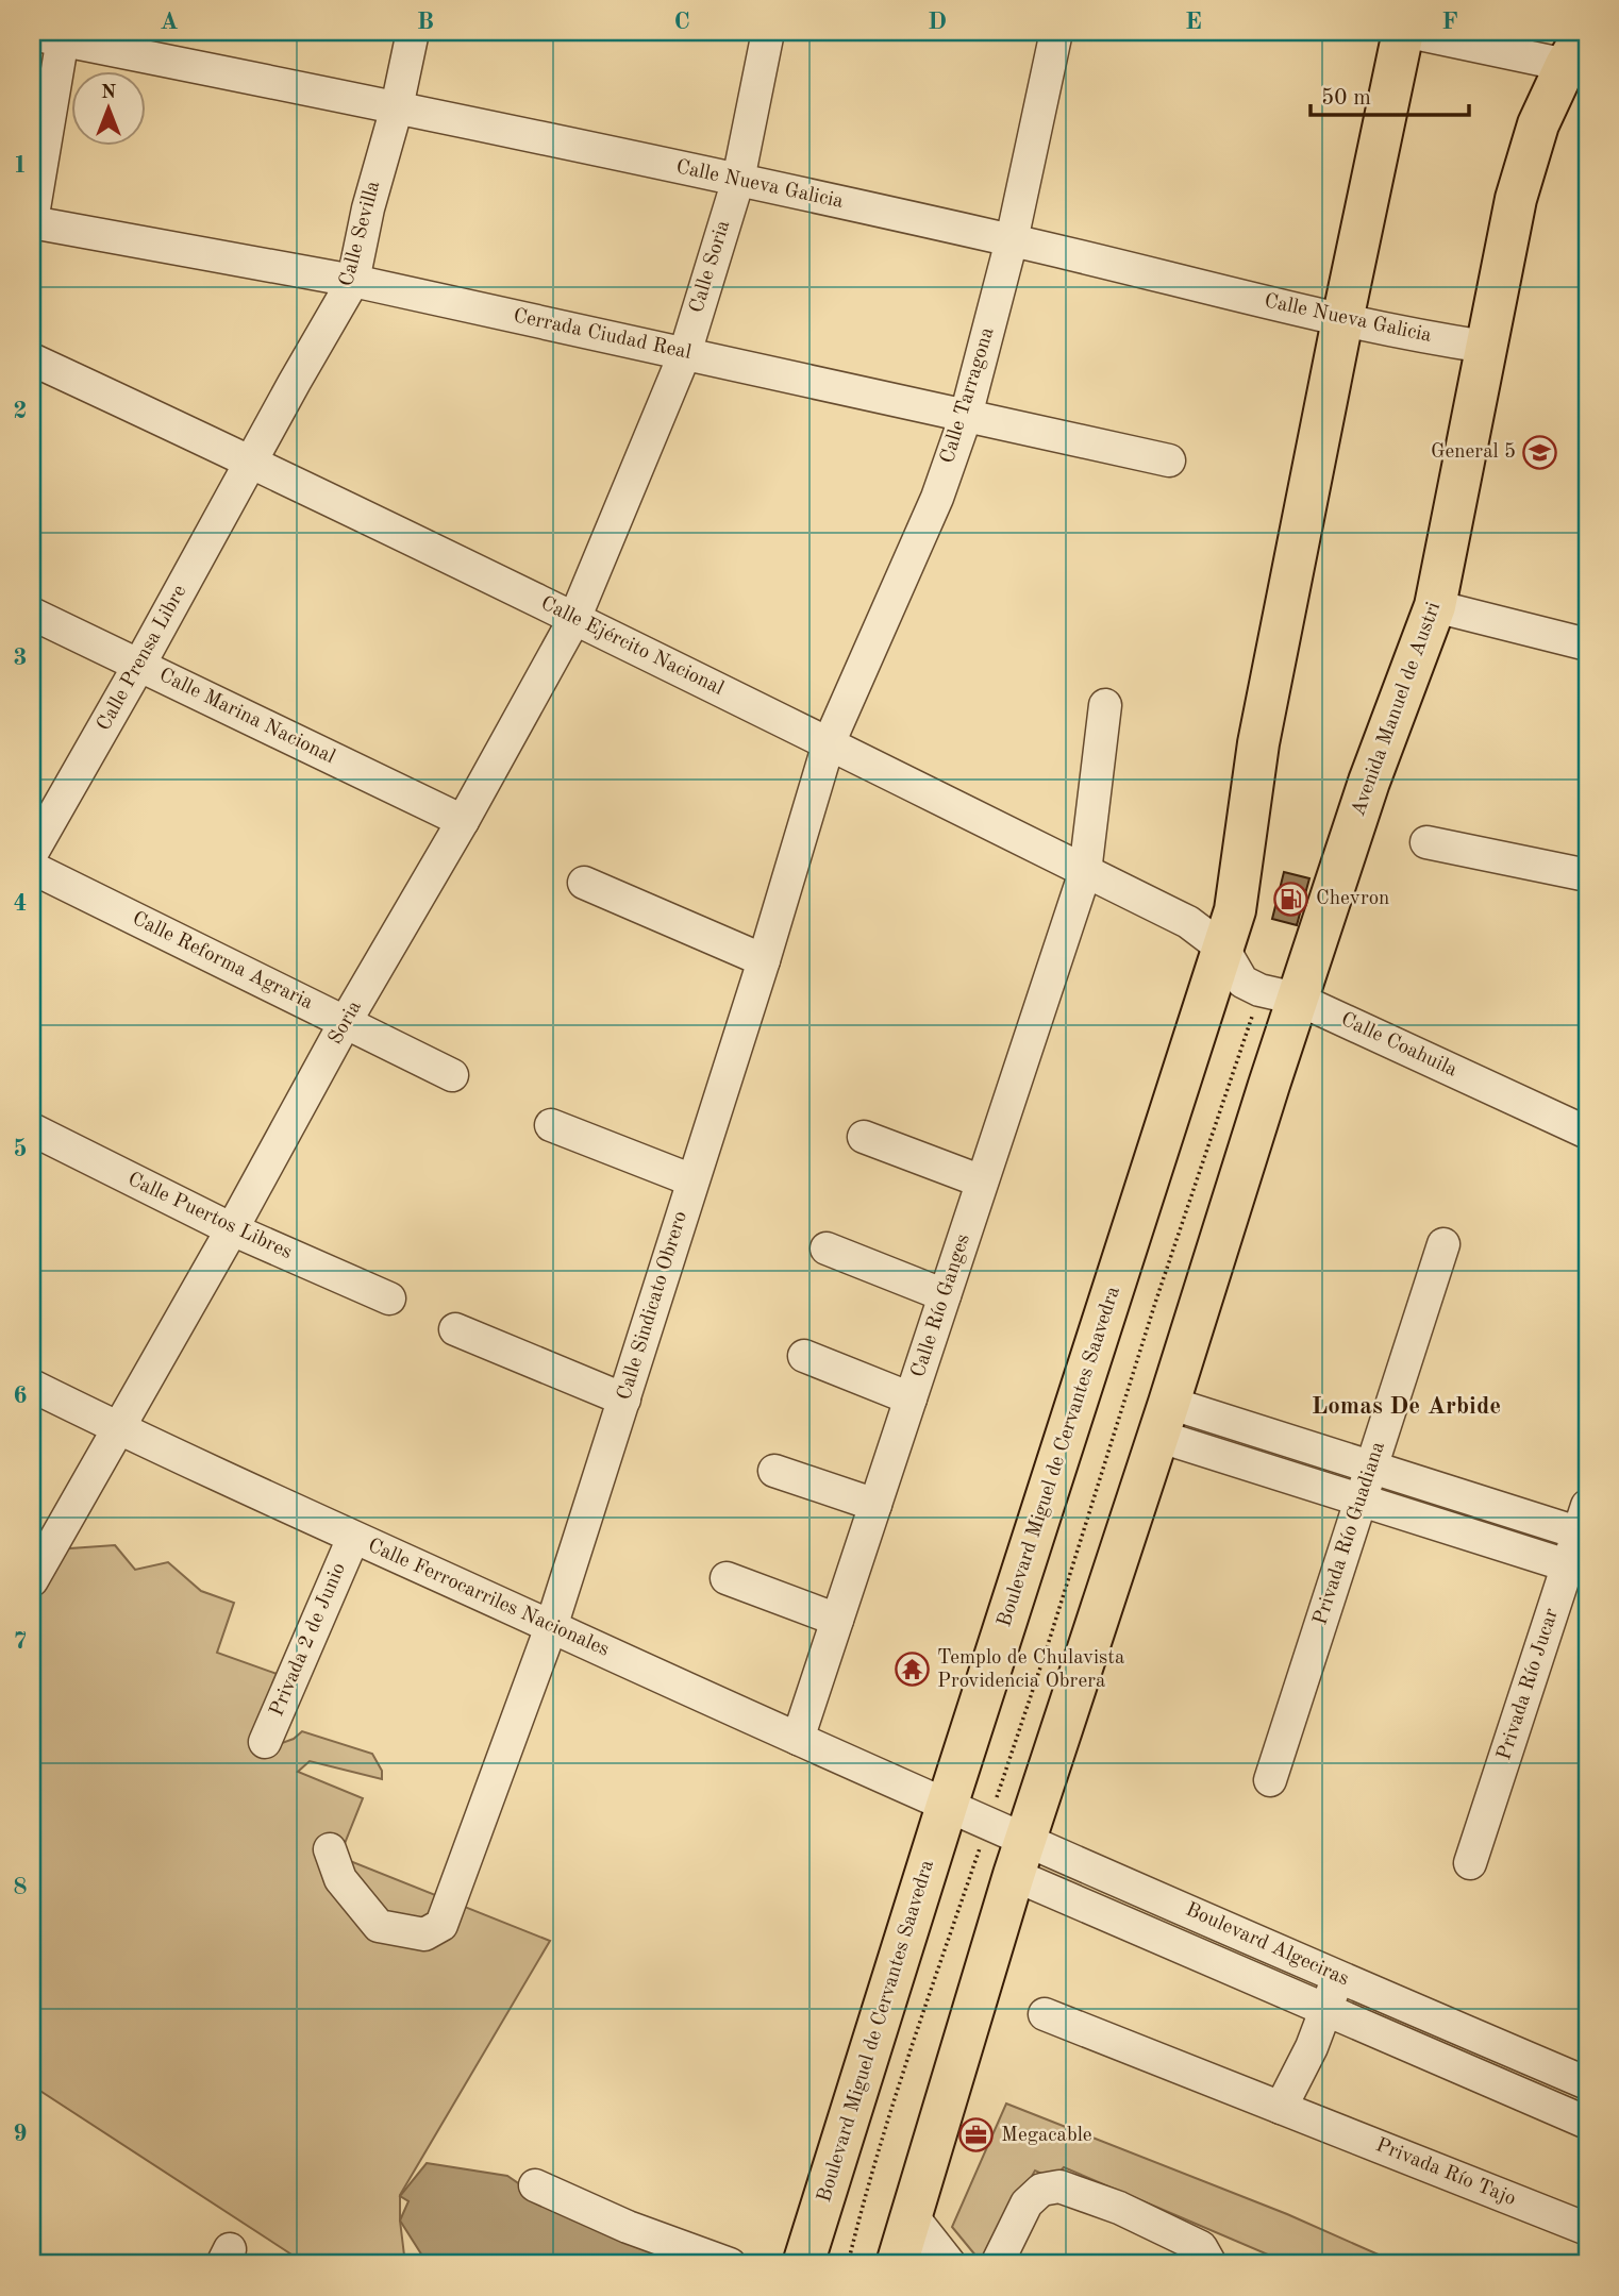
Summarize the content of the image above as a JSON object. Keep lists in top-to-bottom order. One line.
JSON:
{"streets":{"main road":["Avenida Manuel de Austri","Boulevard Miguel de Cervantes Saavedra"],"street":["Calle Nueva Galicia","Calle Sevilla","Calle Soria","Cerrada Ciudad Real","Calle Tarragona","Calle Ejército Nacional","Calle Prensa Libre","Calle Marina Nacional","Calle Reforma Agraria","Soria","Calle Coahuila","Calle Puertos Libres","Calle Sindicato Obrero","Calle Río Ganges","Privada Río Guadiana","Calle Ferrocarriles Nacionales","Privada 2 de Junio","Privada Río Jucar","Boulevard Algeciras","Privada Río Tajo"]},"crossings":[["Calle Nueva Galicia","Calle Sevilla"],["Calle Nueva Galicia","Calle Soria"],["Calle Nueva Galicia","Calle Tarragona"],["Calle Nueva Galicia","Avenida Manuel de Austri"],["Calle Nueva Galicia","Boulevard Miguel de Cervantes Saavedra"],["Calle Sevilla","Cerrada Ciudad Real"],["Calle Sevilla","Calle Ejército Nacional"],["Calle Sevilla","Calle Prensa Libre"],["Calle Soria","Cerrada Ciudad Real"],["Calle Soria","Calle Ejército Nacional"],["Calle Soria","Soria"],["Cerrada Ciudad Real","Calle Tarragona"],["Calle Tarragona","Calle Ejército Nacional"],["Calle Tarragona","Calle Sindicato Obrero"],["Calle Ejército Nacional","Calle Prensa Libre"],["Calle Ejército Nacional","Soria"],["Calle Ejército Nacional","Calle Coahuila"],["Calle Ejército Nacional","Calle Sindicato Obrero"],["Calle Ejército Nacional","Calle Río Ganges"],["Calle Ejército Nacional","Boulevard Miguel de Cervantes Saavedra"],["Calle Prensa Libre","Calle Marina Nacional"],["Avenida Manuel de Austri","Calle Coahuila"],["Calle Marina Nacional","Soria"],["Calle Reforma Agraria","Soria"],["Soria","Calle Puertos Libres"],["Soria","Calle Ferrocarriles Nacionales"],["Calle Coahuila","Boulevard Miguel de Cervantes Saavedra"],["Calle Sindicato Obrero","Calle Ferrocarriles Nacionales"],["Calle Río Ganges","Calle Ferrocarriles Nacionales"],["Boulevard Miguel de Cervantes Saavedra","Calle Ferrocarriles Nacionales"],["Boulevard Miguel de Cervantes Saavedra","Boulevard Algeciras"],["Calle Ferrocarriles Nacionales","Privada 2 de Junio"],["Calle Ferrocarriles Nacionales","Boulevard Algeciras"]],"districts":["Lomas De Arbide"],"places":{"school or university":["General 5"],"fuel station":["Chevron"],"temple":["Templo de Chulavista Providencia Obrera"],"office":["Megacable"]},"scale_bar":"50 m","north":"top","grid":{"columns":["A","B","C","D","E","F"],"rows":["1","2","3","4","5","6","7","8","9"]}}
